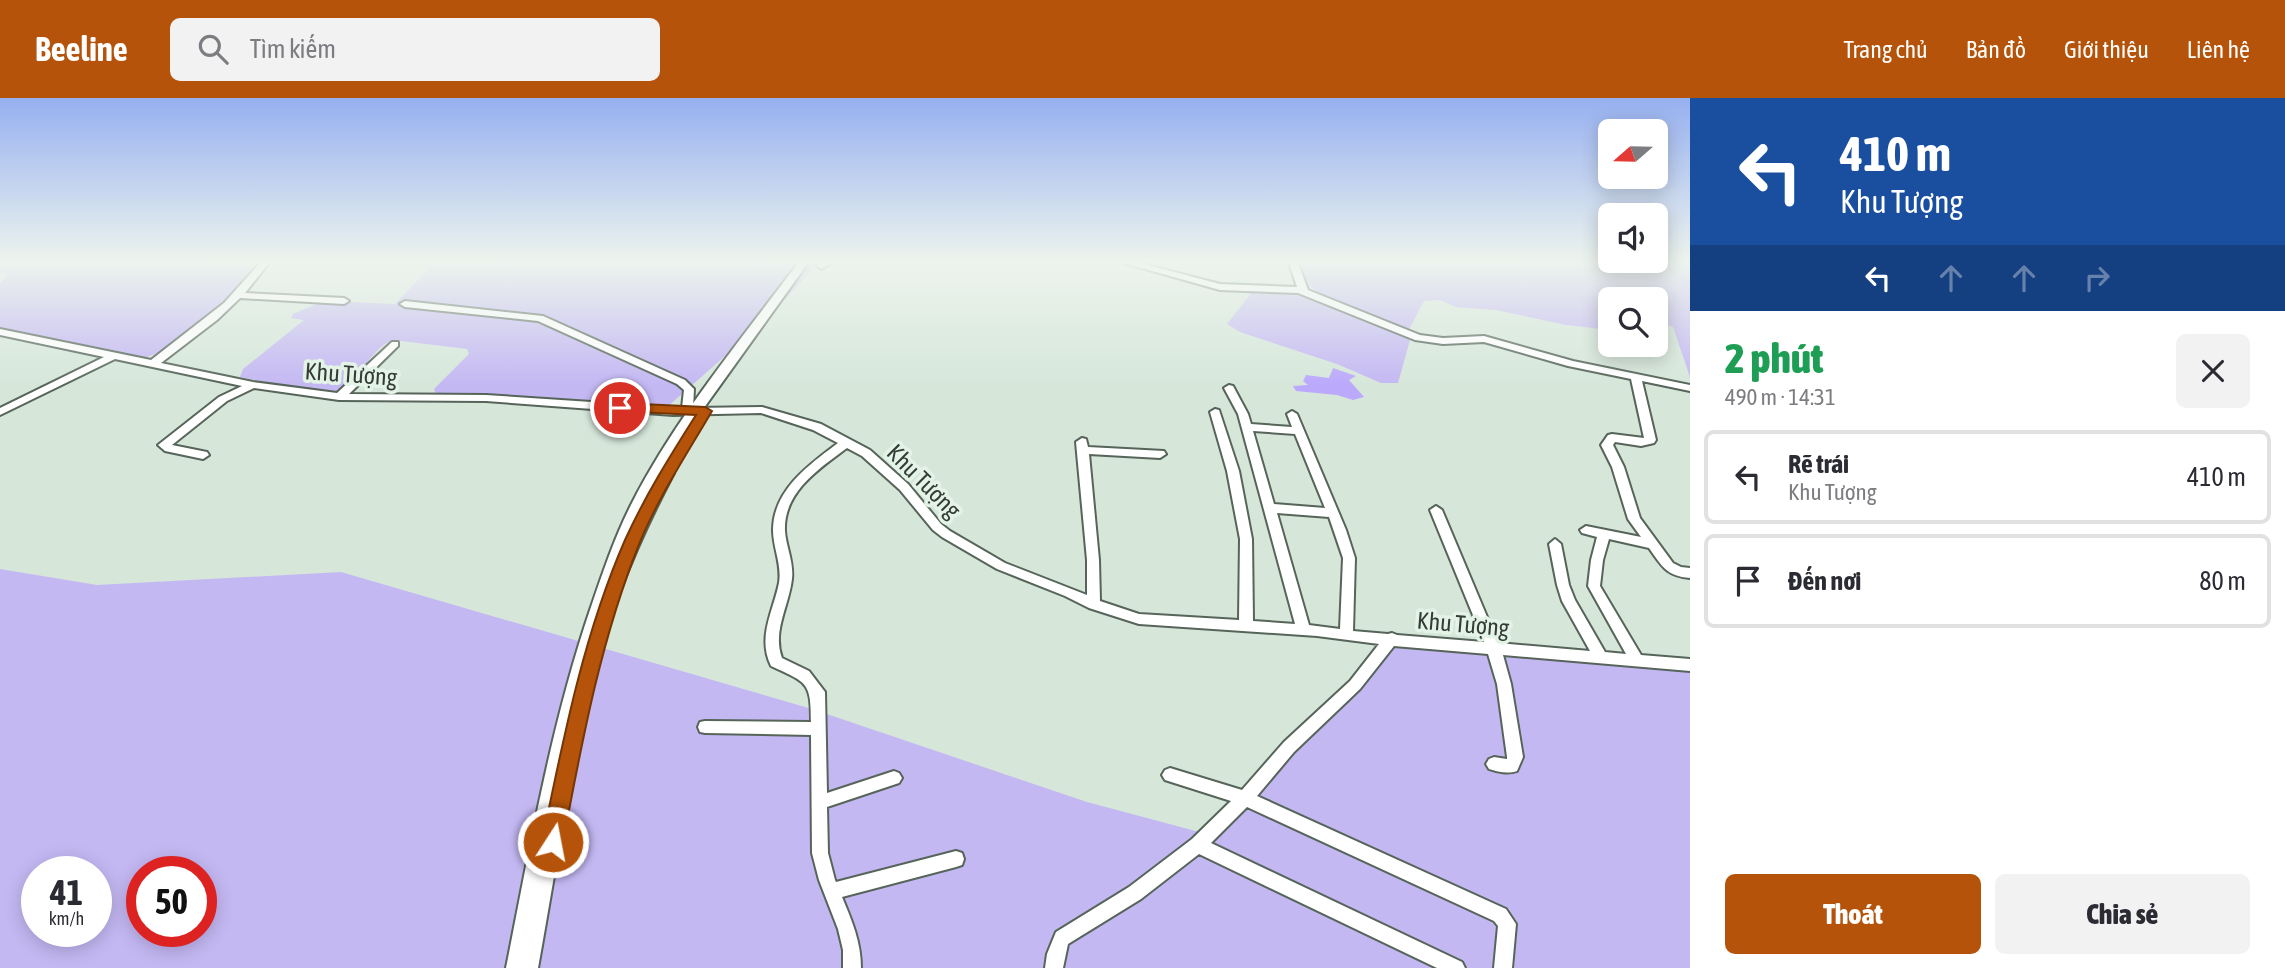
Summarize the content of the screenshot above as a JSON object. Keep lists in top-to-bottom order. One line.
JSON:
{"streets":{"street":["Khu Tượng"]},"north":"left","page":{"header":"Beeline","search":"Tìm kiếm","nav":["Trang chủ","Bản đồ","Giới thiệu","Liên hệ"],"turn":["410 m","Khu Tượng"],"heading":["2 phút","490 m · 14:31"],"list":[{"name":"Rẽ trái","note":"Khu Tượng","value":"410 m"},{"name":"Đến nơi","value":"80 m"}],"speed":"41 km/h","limit":"50","buttons":["Thoát","Chia sẻ"]}}
